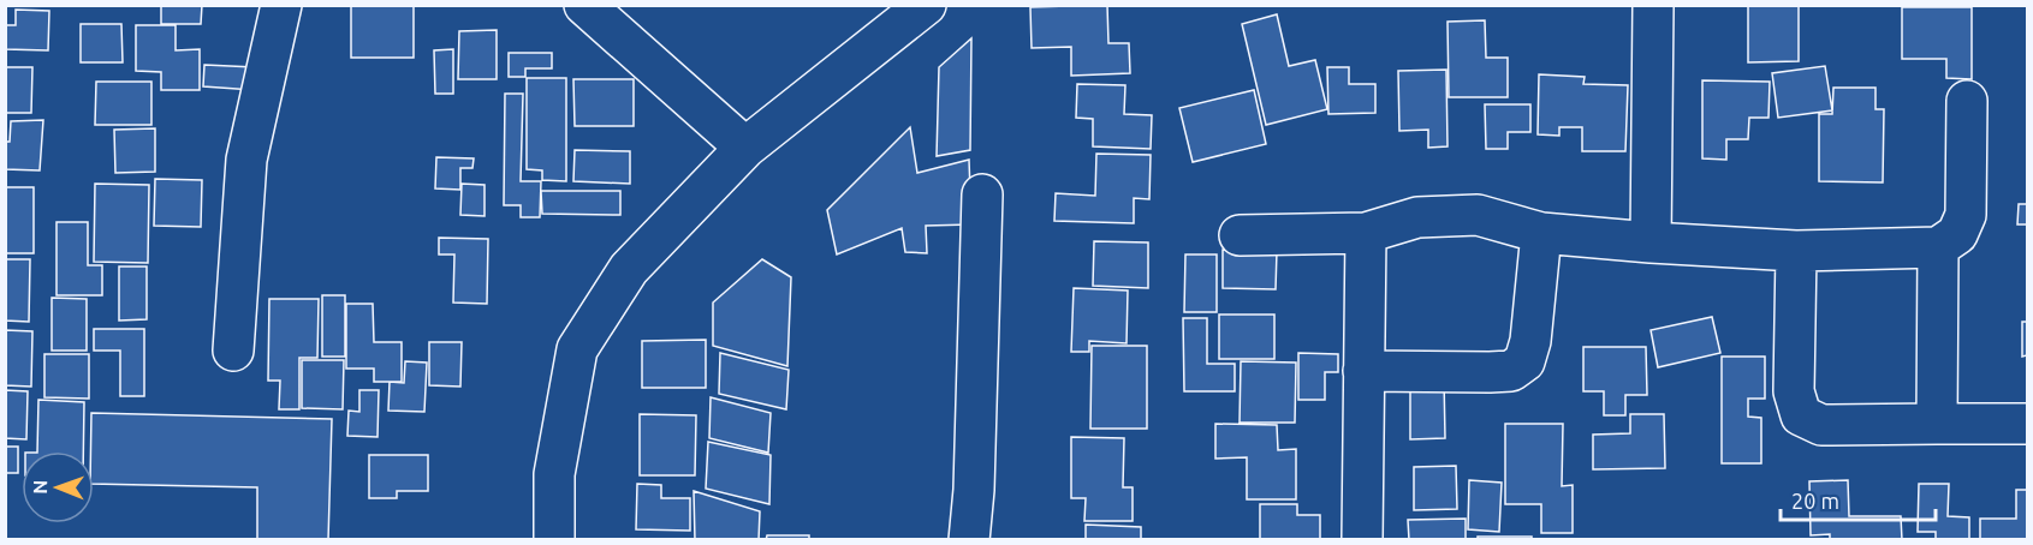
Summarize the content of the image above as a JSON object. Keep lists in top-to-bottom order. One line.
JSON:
{"scale_bar":"20 m","north":"left"}
